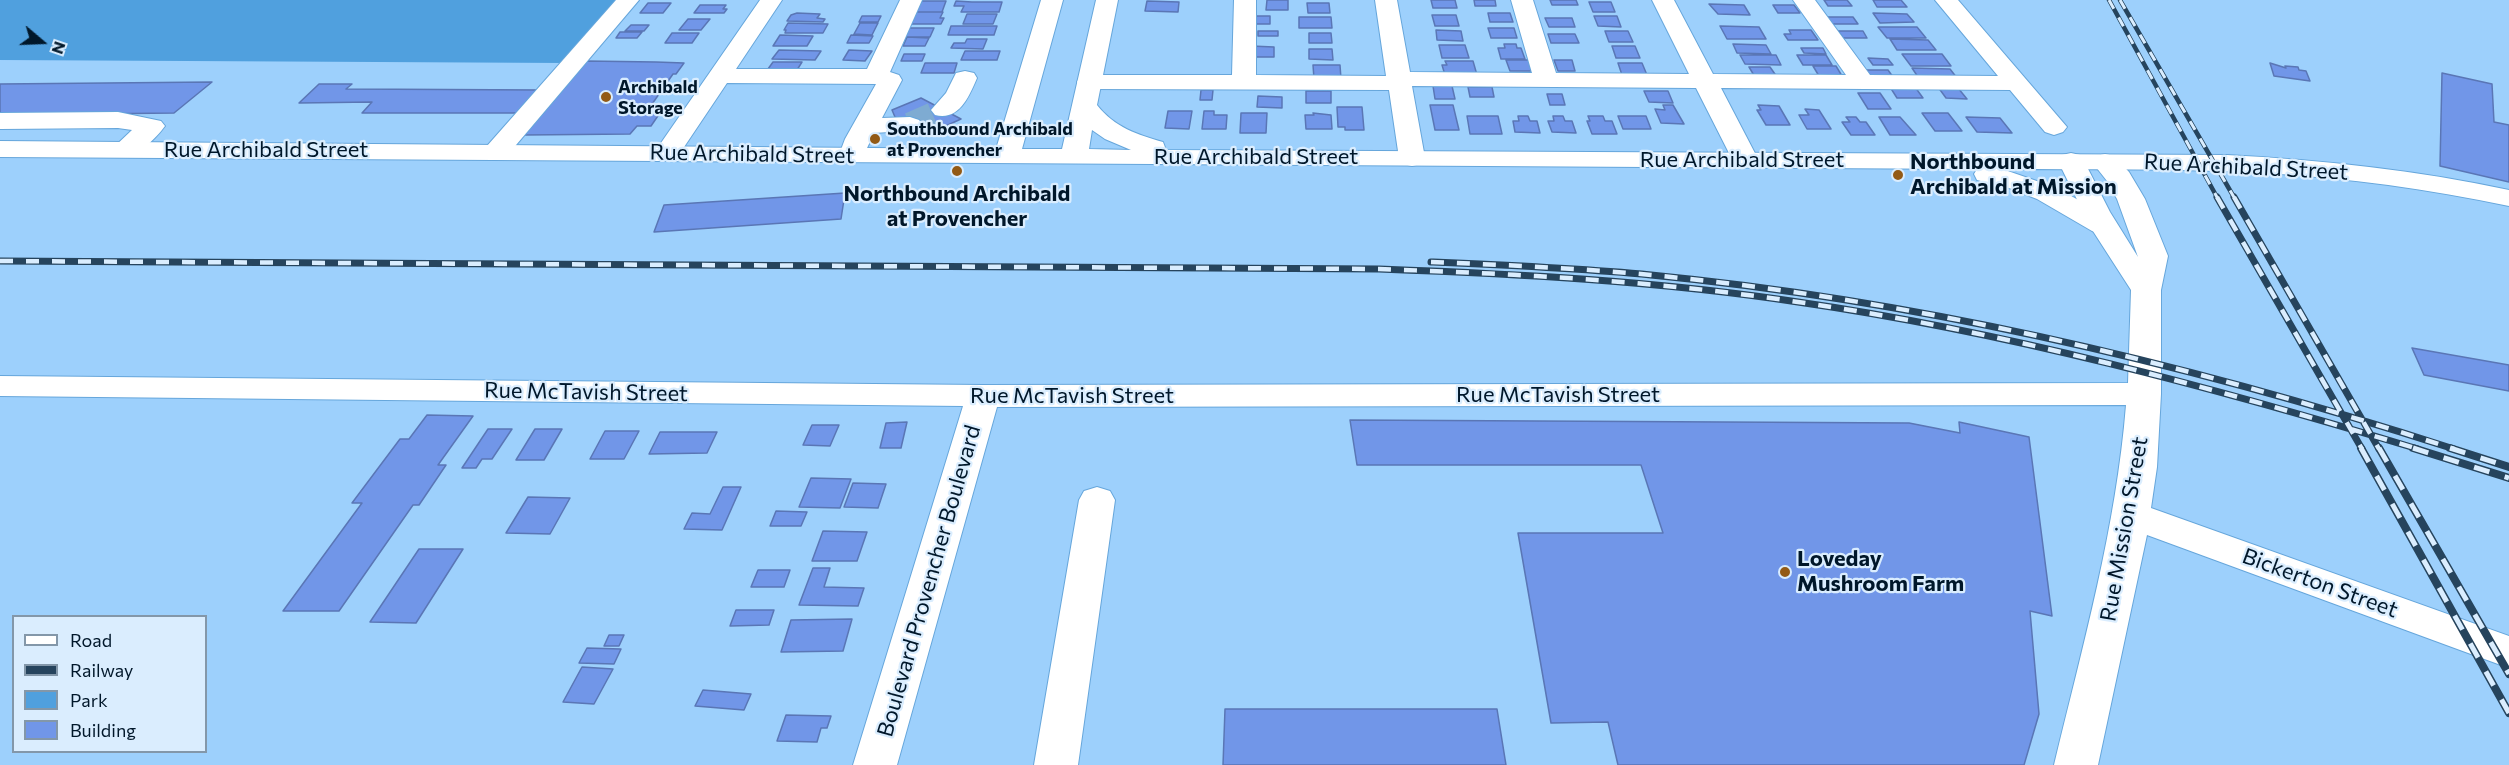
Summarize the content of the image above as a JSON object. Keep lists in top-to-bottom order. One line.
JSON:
{"streets":{"street":["Rue Archibald Street","Rue McTavish Street","Rue Mission Street","Boulevard Provencher Boulevard","Bickerton Street"]},"crossings":[["Rue Archibald Street","Rue Mission Street"],["Rue McTavish Street","Rue Mission Street"],["Rue McTavish Street","Boulevard Provencher Boulevard"],["Rue Mission Street","Bickerton Street"]],"places":["Archibald Storage","Southbound Archibald at Provencher","Northbound Archibald at Provencher","Northbound Archibald at Mission","Loveday Mushroom Farm"],"legend":["Road","Railway","Park","Building"],"north":"right"}
